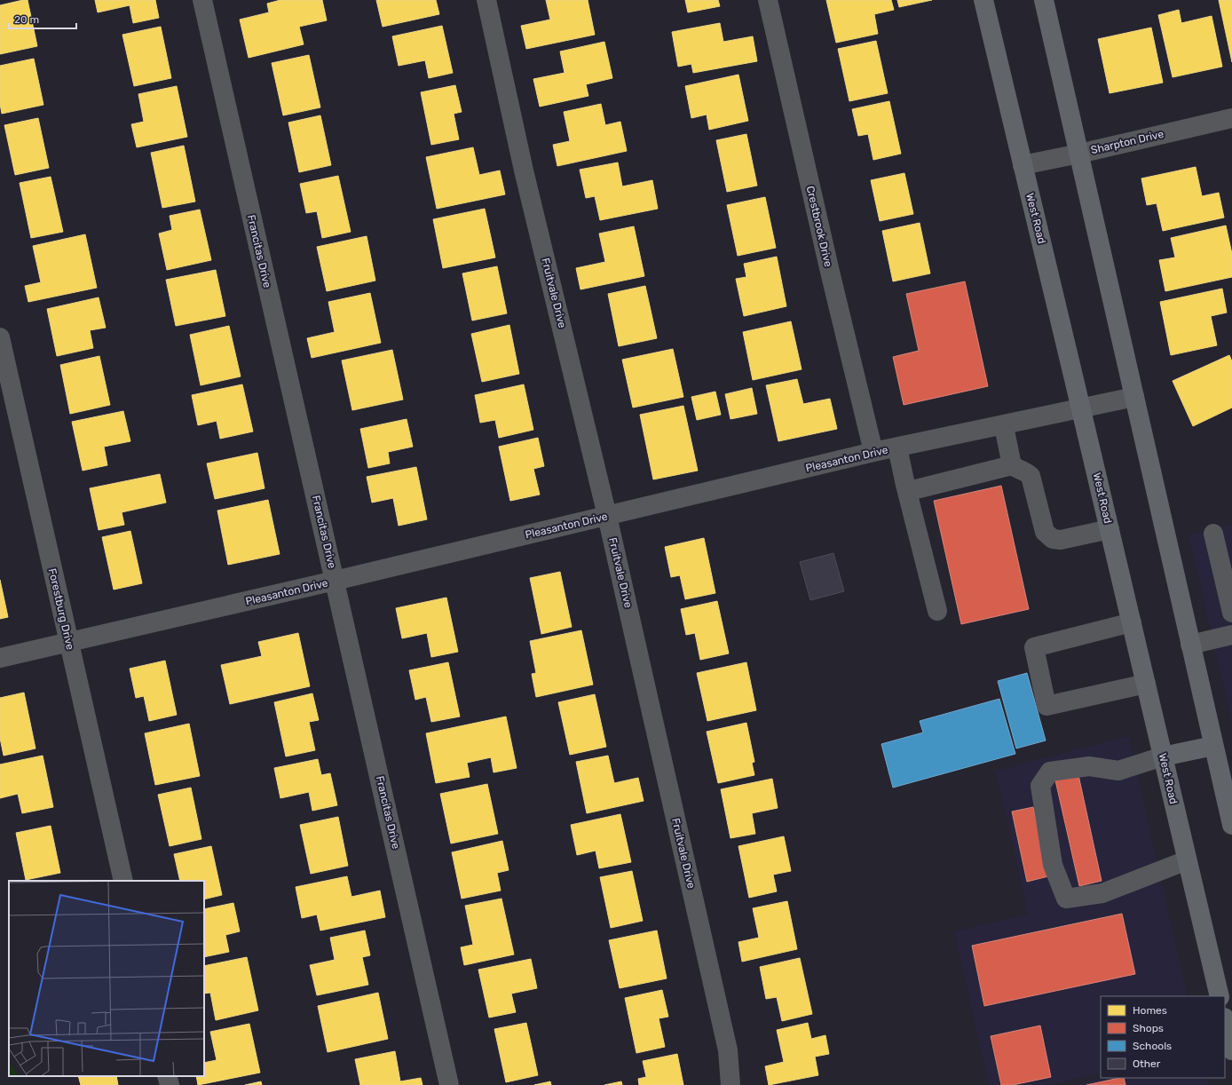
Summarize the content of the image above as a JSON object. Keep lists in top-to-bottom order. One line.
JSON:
{"streets":{"main road":["West Road"],"street":["Sharpton Drive","Crestbrook Drive","Francitas Drive","Fruitvale Drive","Pleasanton Drive","Forestburg Drive"]},"crossings":[["Sharpton Drive","West Road"],["West Road","Pleasanton Drive"],["Crestbrook Drive","Pleasanton Drive"],["Francitas Drive","Pleasanton Drive"],["Fruitvale Drive","Pleasanton Drive"],["Pleasanton Drive","Forestburg Drive"]],"legend":["Homes","Shops","Schools","Other"],"scale_bar":"20 m"}
